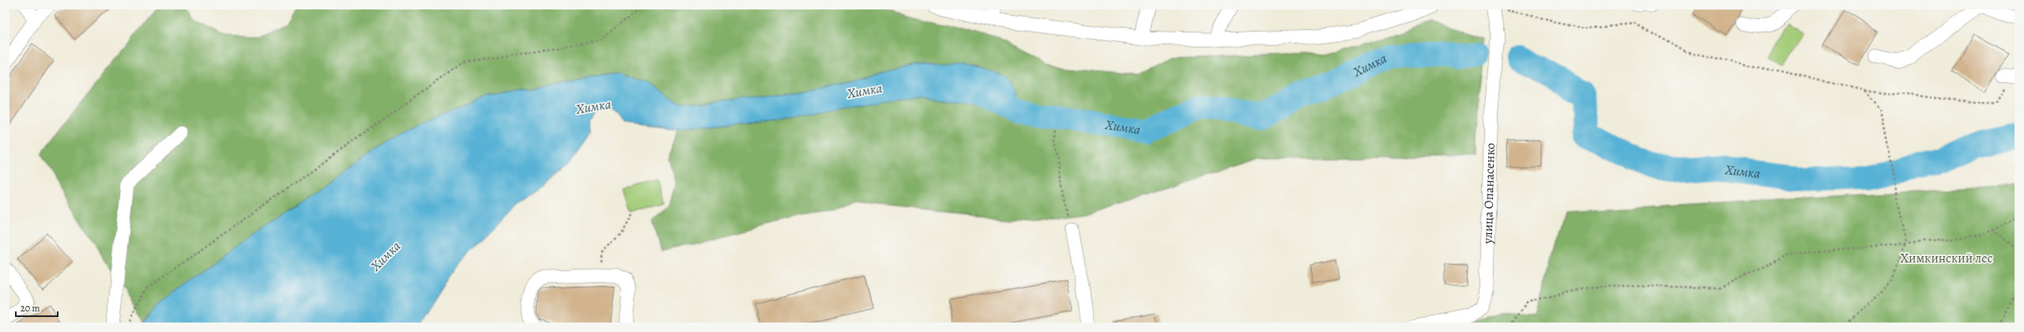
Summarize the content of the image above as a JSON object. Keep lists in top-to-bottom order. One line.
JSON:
{"streets":{"street":["улица Опанасенко"]},"water":["Химка"],"parks":["Химкинский лес"],"scale_bar":"20 m"}
